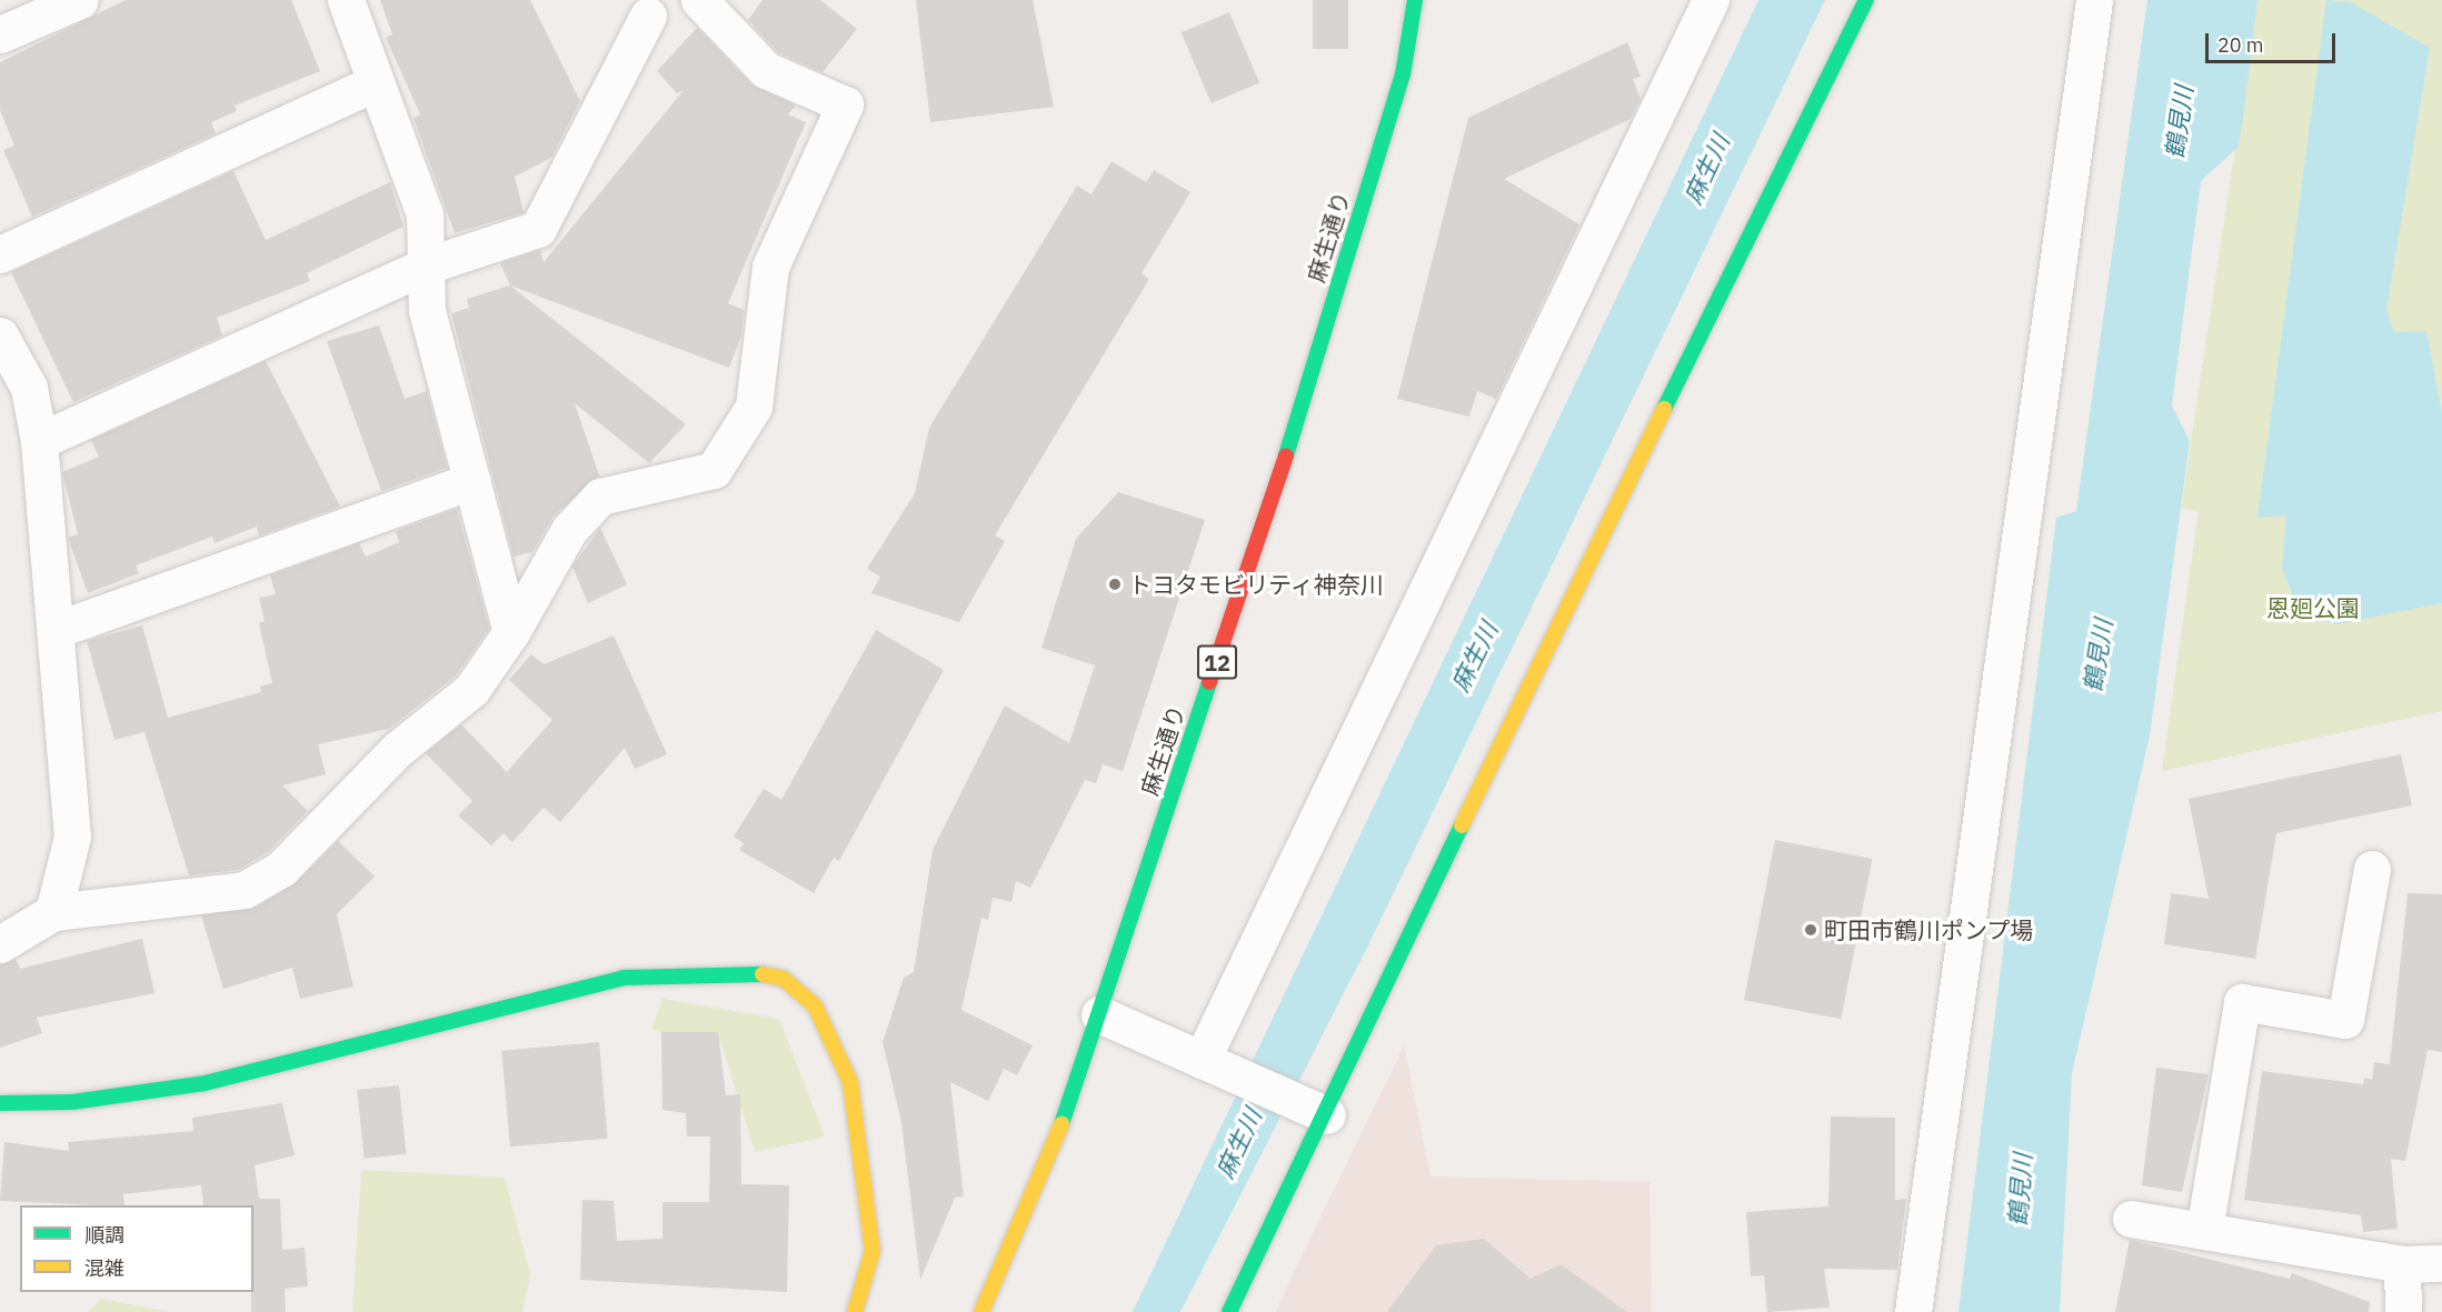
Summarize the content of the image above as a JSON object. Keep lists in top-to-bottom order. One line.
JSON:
{"streets":{"street":["麻生通り","12"]},"water":["鶴見川","麻生川"],"parks":["恩廻公園"],"places":["トヨタモビリティ神奈川","町田市鶴川ポンプ場"],"legend":["順調","混雑"],"scale_bar":"20 m"}
